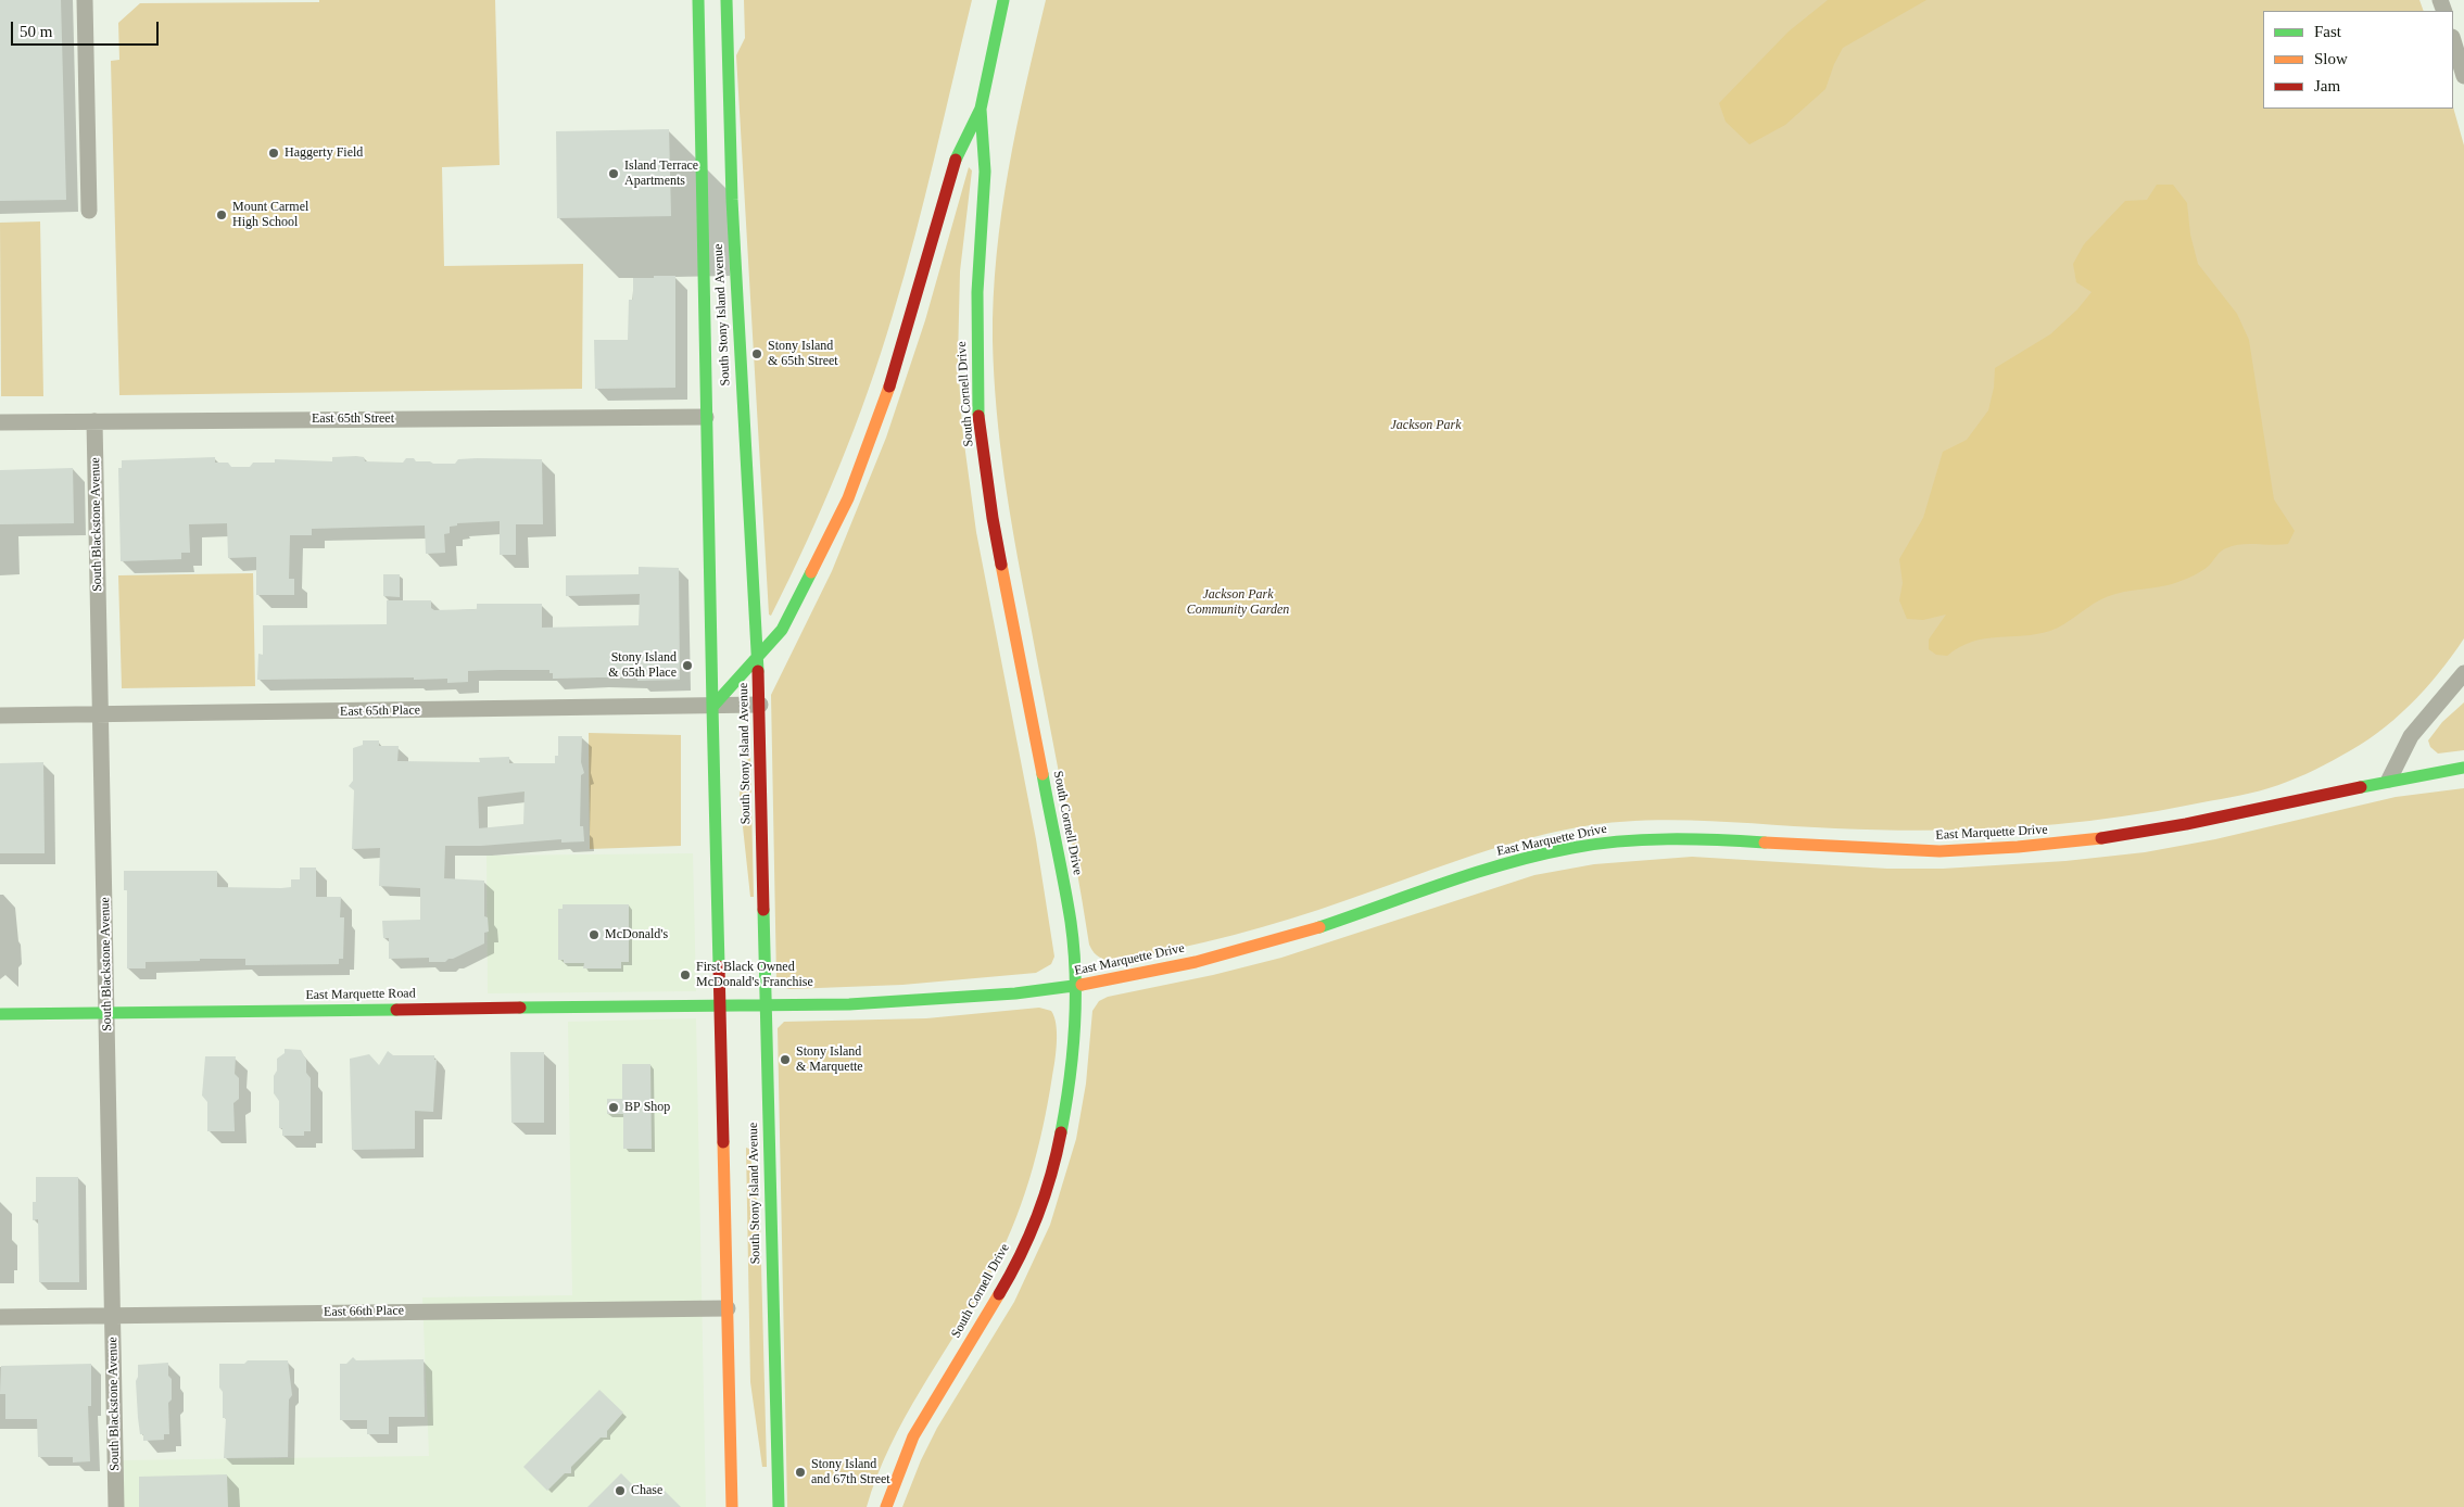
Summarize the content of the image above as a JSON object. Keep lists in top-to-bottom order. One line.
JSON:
{"streets":{"main road":["South Stony Island Avenue","South Cornell Drive","East Marquette Drive","East Marquette Road"],"street":["East 65th Street","South Blackstone Avenue","East 65th Place","East 66th Place"]},"crossings":[["South Stony Island Avenue","South Cornell Drive"],["South Stony Island Avenue","East 65th Street"],["South Stony Island Avenue","East 65th Place"],["South Stony Island Avenue","East Marquette Drive"],["South Stony Island Avenue","East Marquette Road"],["South Stony Island Avenue","East 66th Place"],["South Cornell Drive","East 65th Place"],["South Cornell Drive","East Marquette Drive"],["East 65th Street","South Blackstone Avenue"],["South Blackstone Avenue","East 65th Place"],["South Blackstone Avenue","East Marquette Road"],["South Blackstone Avenue","East 66th Place"],["East Marquette Drive","East Marquette Road"]],"parks":["Jackson Park","Jackson Park Community Garden"],"places":["Haggerty Field","Island Terrace Apartments","Mount Carmel High School","Stony Island & 65th Street","Stony Island & 65th Place","McDonald's","First Black Owned McDonald's Franchise","Stony Island & Marquette","BP Shop","Stony Island and 67th Street","Chase"],"legend":["Fast","Slow","Jam"],"scale_bar":"50 m"}
